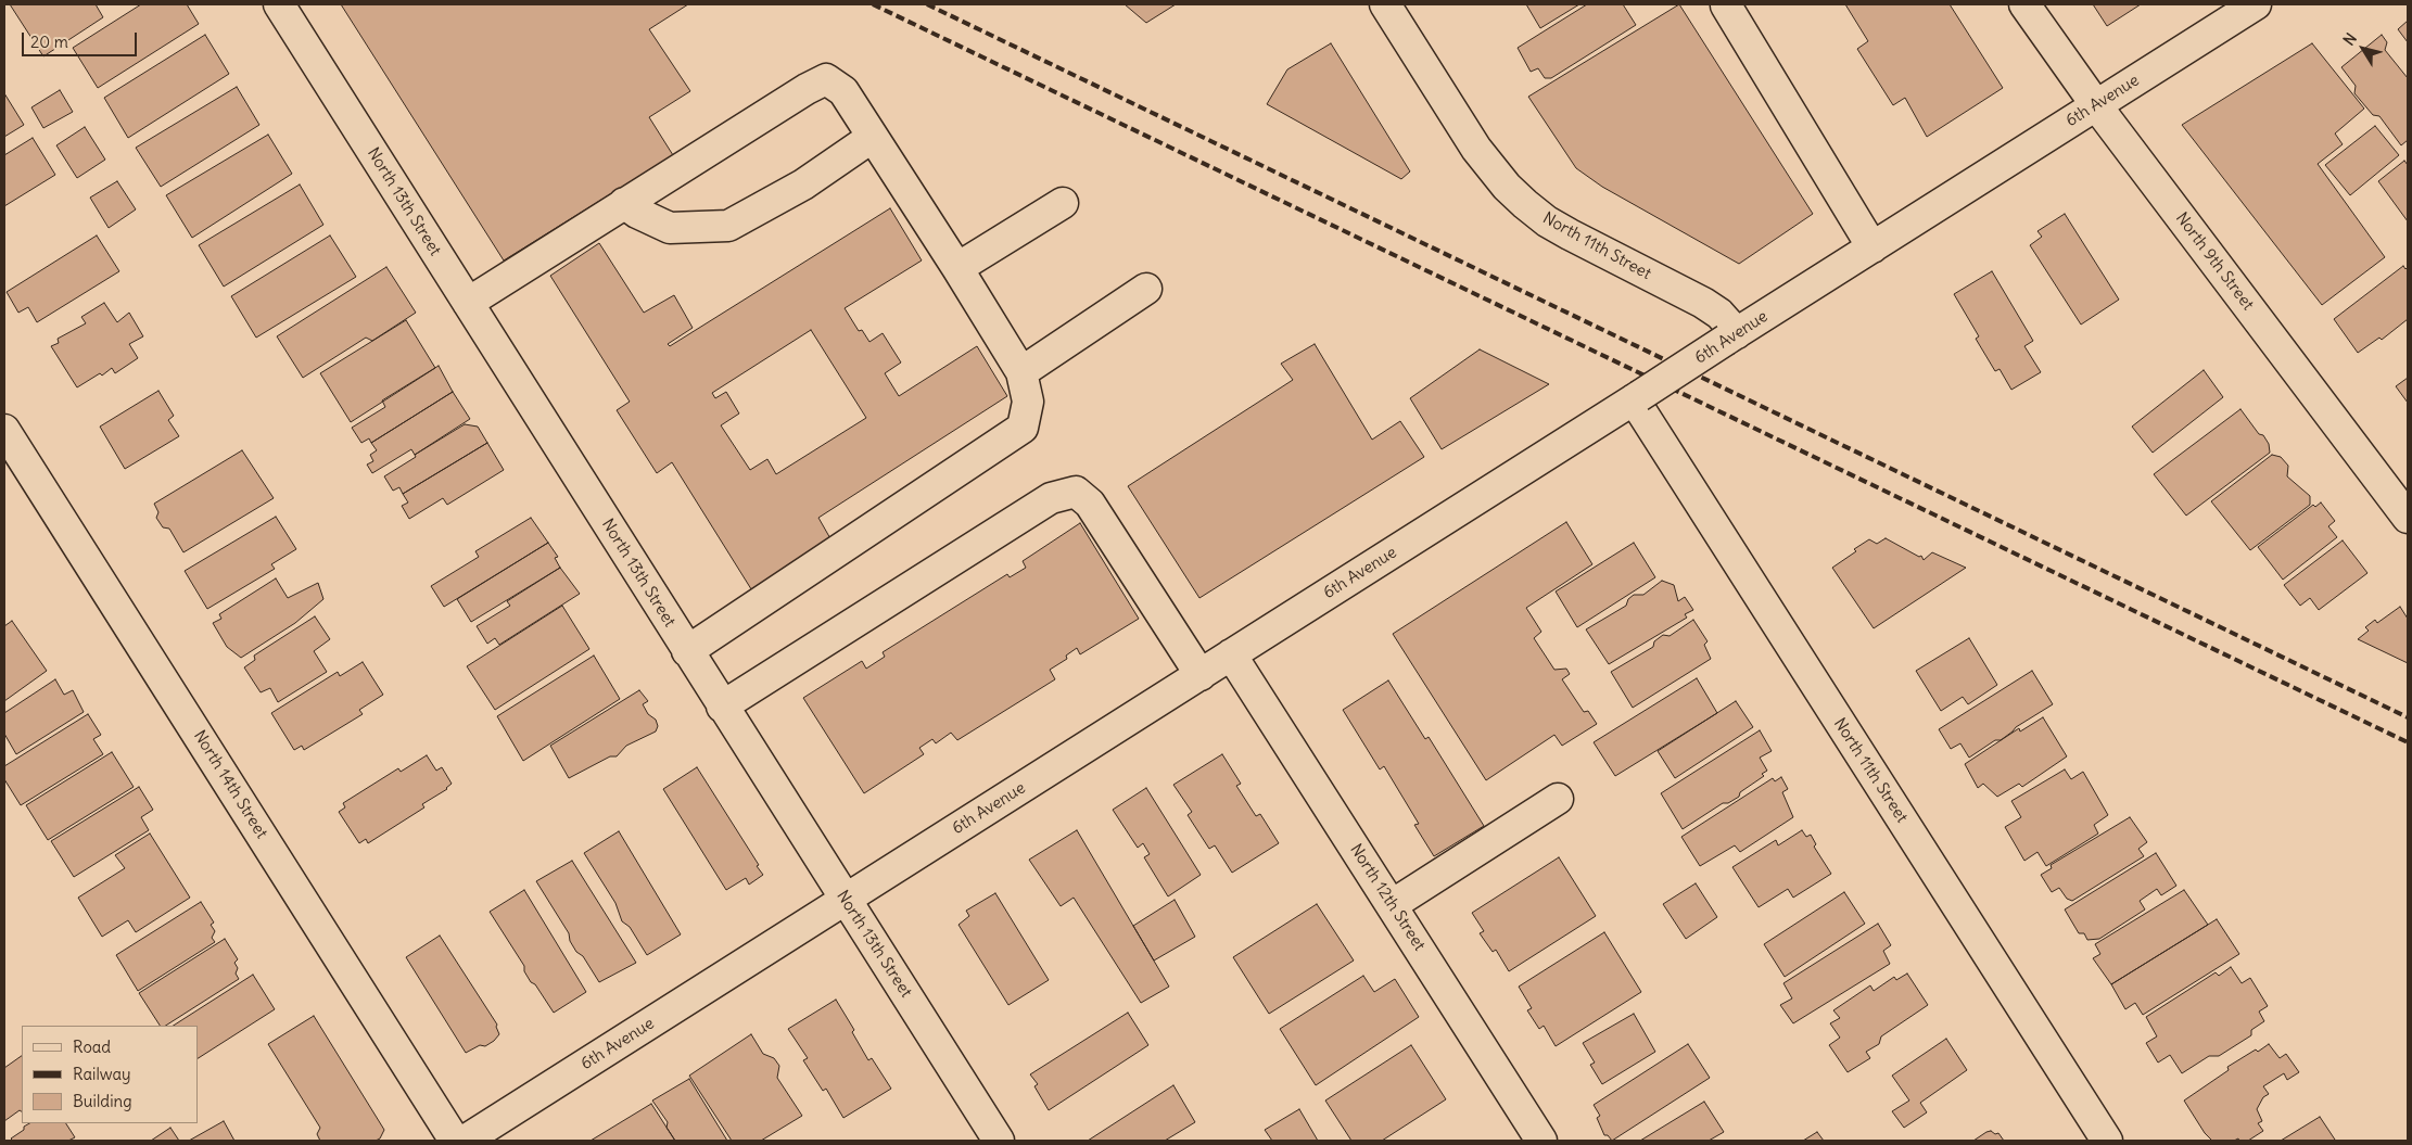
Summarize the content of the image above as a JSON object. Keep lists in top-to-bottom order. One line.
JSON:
{"streets":{"street":["6th Avenue","North 13th Street","North 11th Street","North 9th Street","North 14th Street","North 12th Street"]},"crossings":[["6th Avenue","North 13th Street"],["6th Avenue","North 11th Street"],["6th Avenue","North 9th Street"],["6th Avenue","North 12th Street"]],"legend":["Road","Railway","Building"],"scale_bar":"20 m","north":"top left"}
